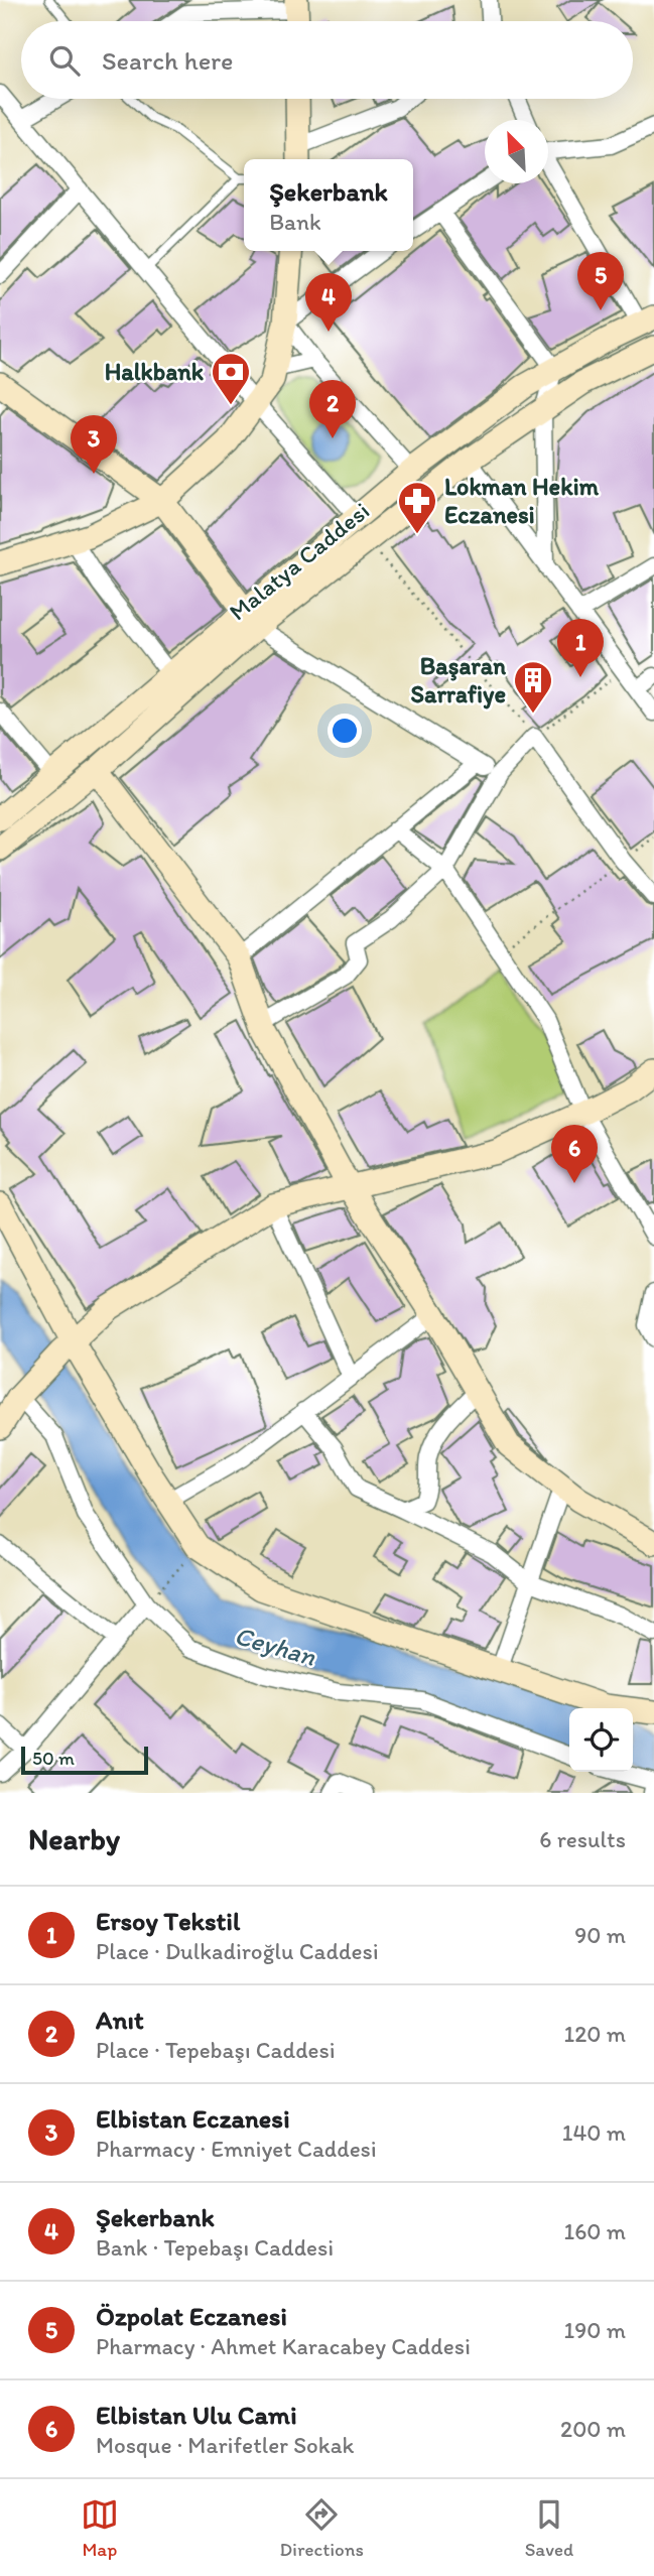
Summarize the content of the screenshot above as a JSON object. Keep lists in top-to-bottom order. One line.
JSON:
{"streets":{"street":["Malatya Caddesi"]},"water":["Ceyhan"],"places":{"bank":["Halkbank"],"pharmacy":["Lokman Hekim Eczanesi"],"building":["Başaran Sarrafiye"]},"scale_bar":"50 m","north":"top left","page":{"search":"Search here","popup":["Şekerbank","Bank"],"pins":["5","4","2","3","1","6"],"scale":"50 m","heading":["Nearby","6 results"],"list":[{"mark":"1","name":"Ersoy Tekstil","note":"Place · Dulkadiroğlu Caddesi","value":"90 m"},{"mark":"2","name":"Anıt","note":"Place · Tepebaşı Caddesi","value":"120 m"},{"mark":"3","name":"Elbistan Eczanesi","note":"Pharmacy · Emniyet Caddesi","value":"140 m"},{"mark":"4","name":"Şekerbank","note":"Bank · Tepebaşı Caddesi","value":"160 m"},{"mark":"5","name":"Özpolat Eczanesi","note":"Pharmacy · Ahmet Karacabey Caddesi","value":"190 m"},{"mark":"6","name":"Elbistan Ulu Cami","note":"Mosque · Marifetler Sokak","value":"200 m"}],"nav":["Map","Directions","Saved"]}}
